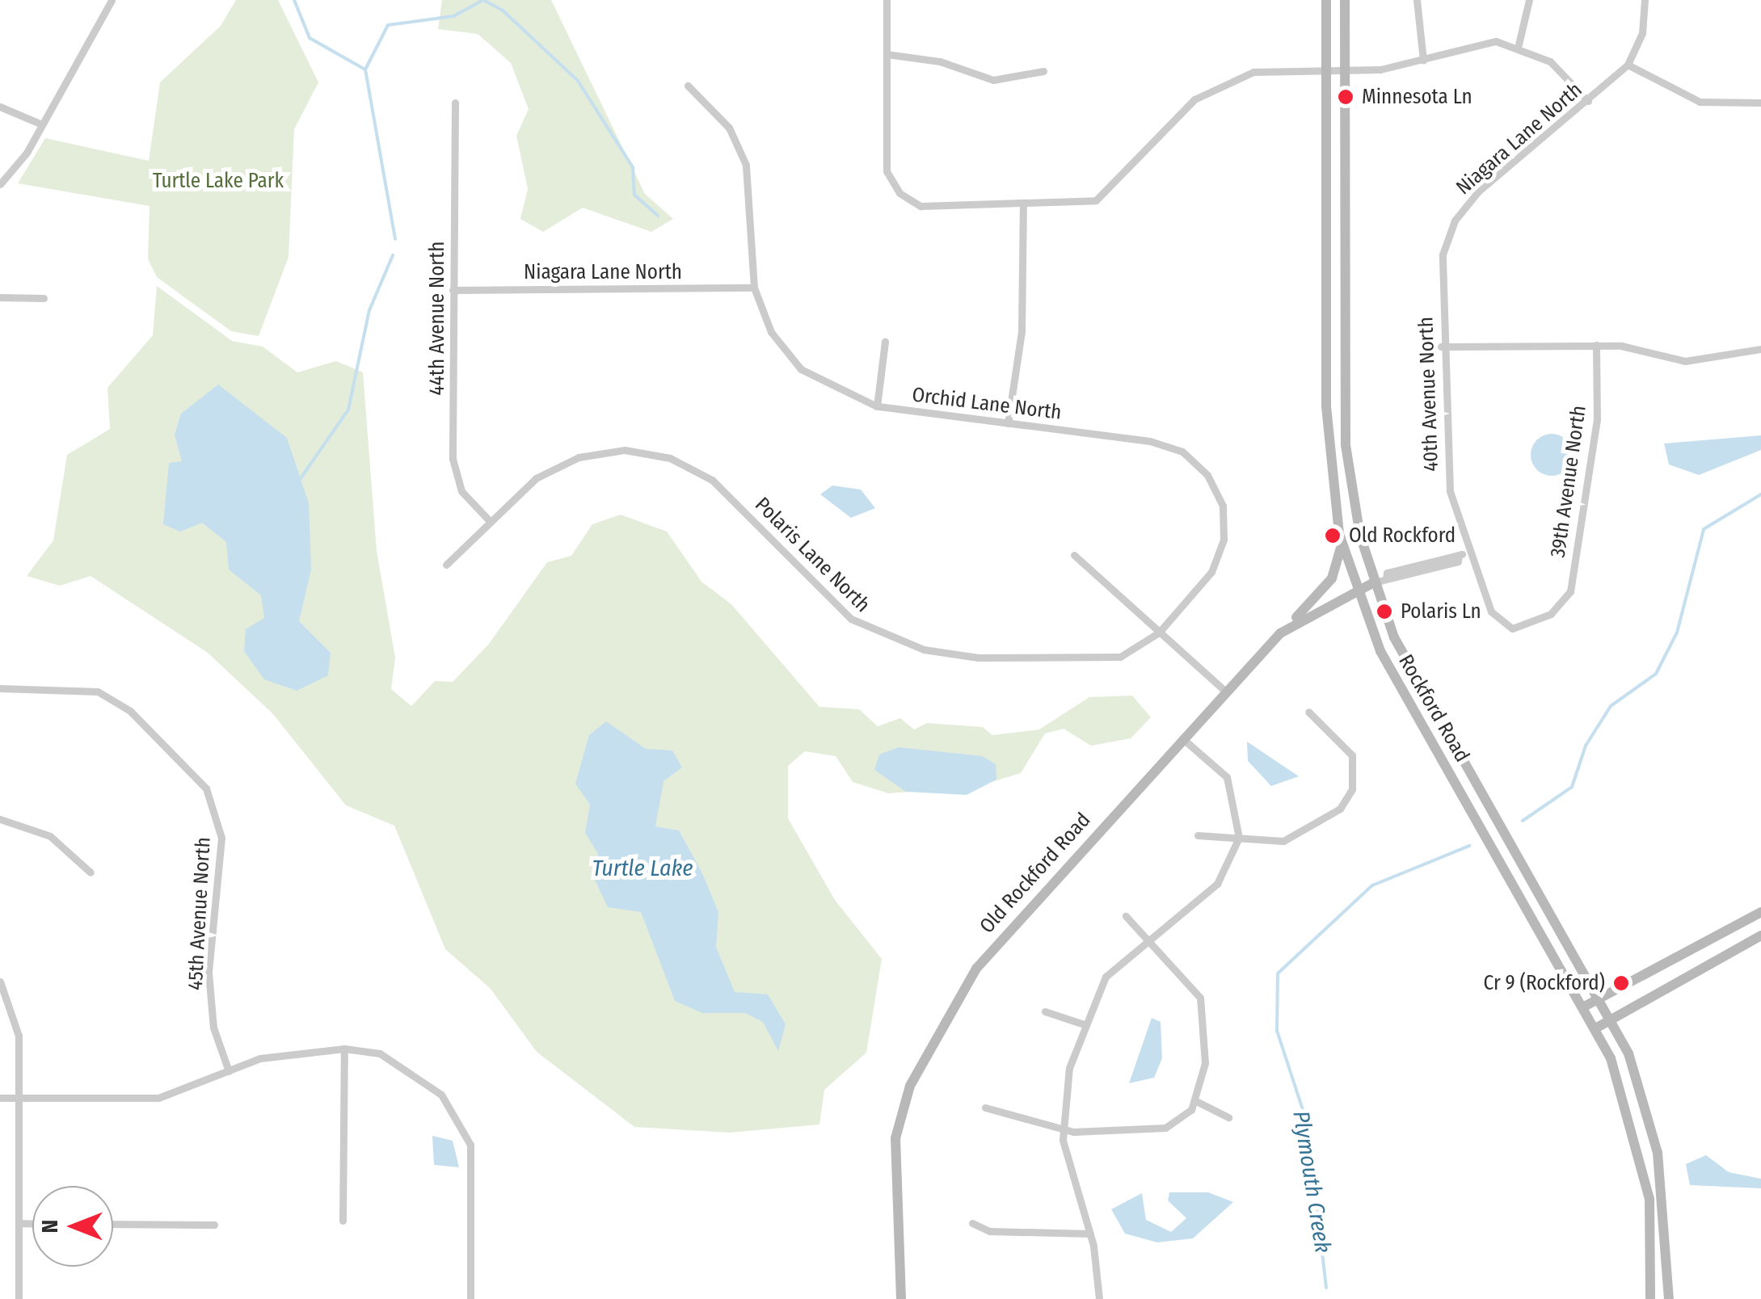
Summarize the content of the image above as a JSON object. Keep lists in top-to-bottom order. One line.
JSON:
{"streets":{"main road":["Rockford Road","Old Rockford Road"],"street":["Niagara Lane North","44th Avenue North","40th Avenue North","Orchid Lane North","39th Avenue North","Polaris Lane North","45th Avenue North"]},"crossings":[["Niagara Lane North","44th Avenue North"],["Niagara Lane North","40th Avenue North"],["Niagara Lane North","Orchid Lane North"],["44th Avenue North","Polaris Lane North"],["40th Avenue North","39th Avenue North"],["40th Avenue North","Old Rockford Road"],["Orchid Lane North","Polaris Lane North"],["Rockford Road","Old Rockford Road"]],"water":["Turtle Lake","Plymouth Creek"],"parks":["Turtle Lake Park"],"places":["Minnesota Ln","Old Rockford","Polaris Ln","Cr 9 (Rockford)"],"north":"left"}
